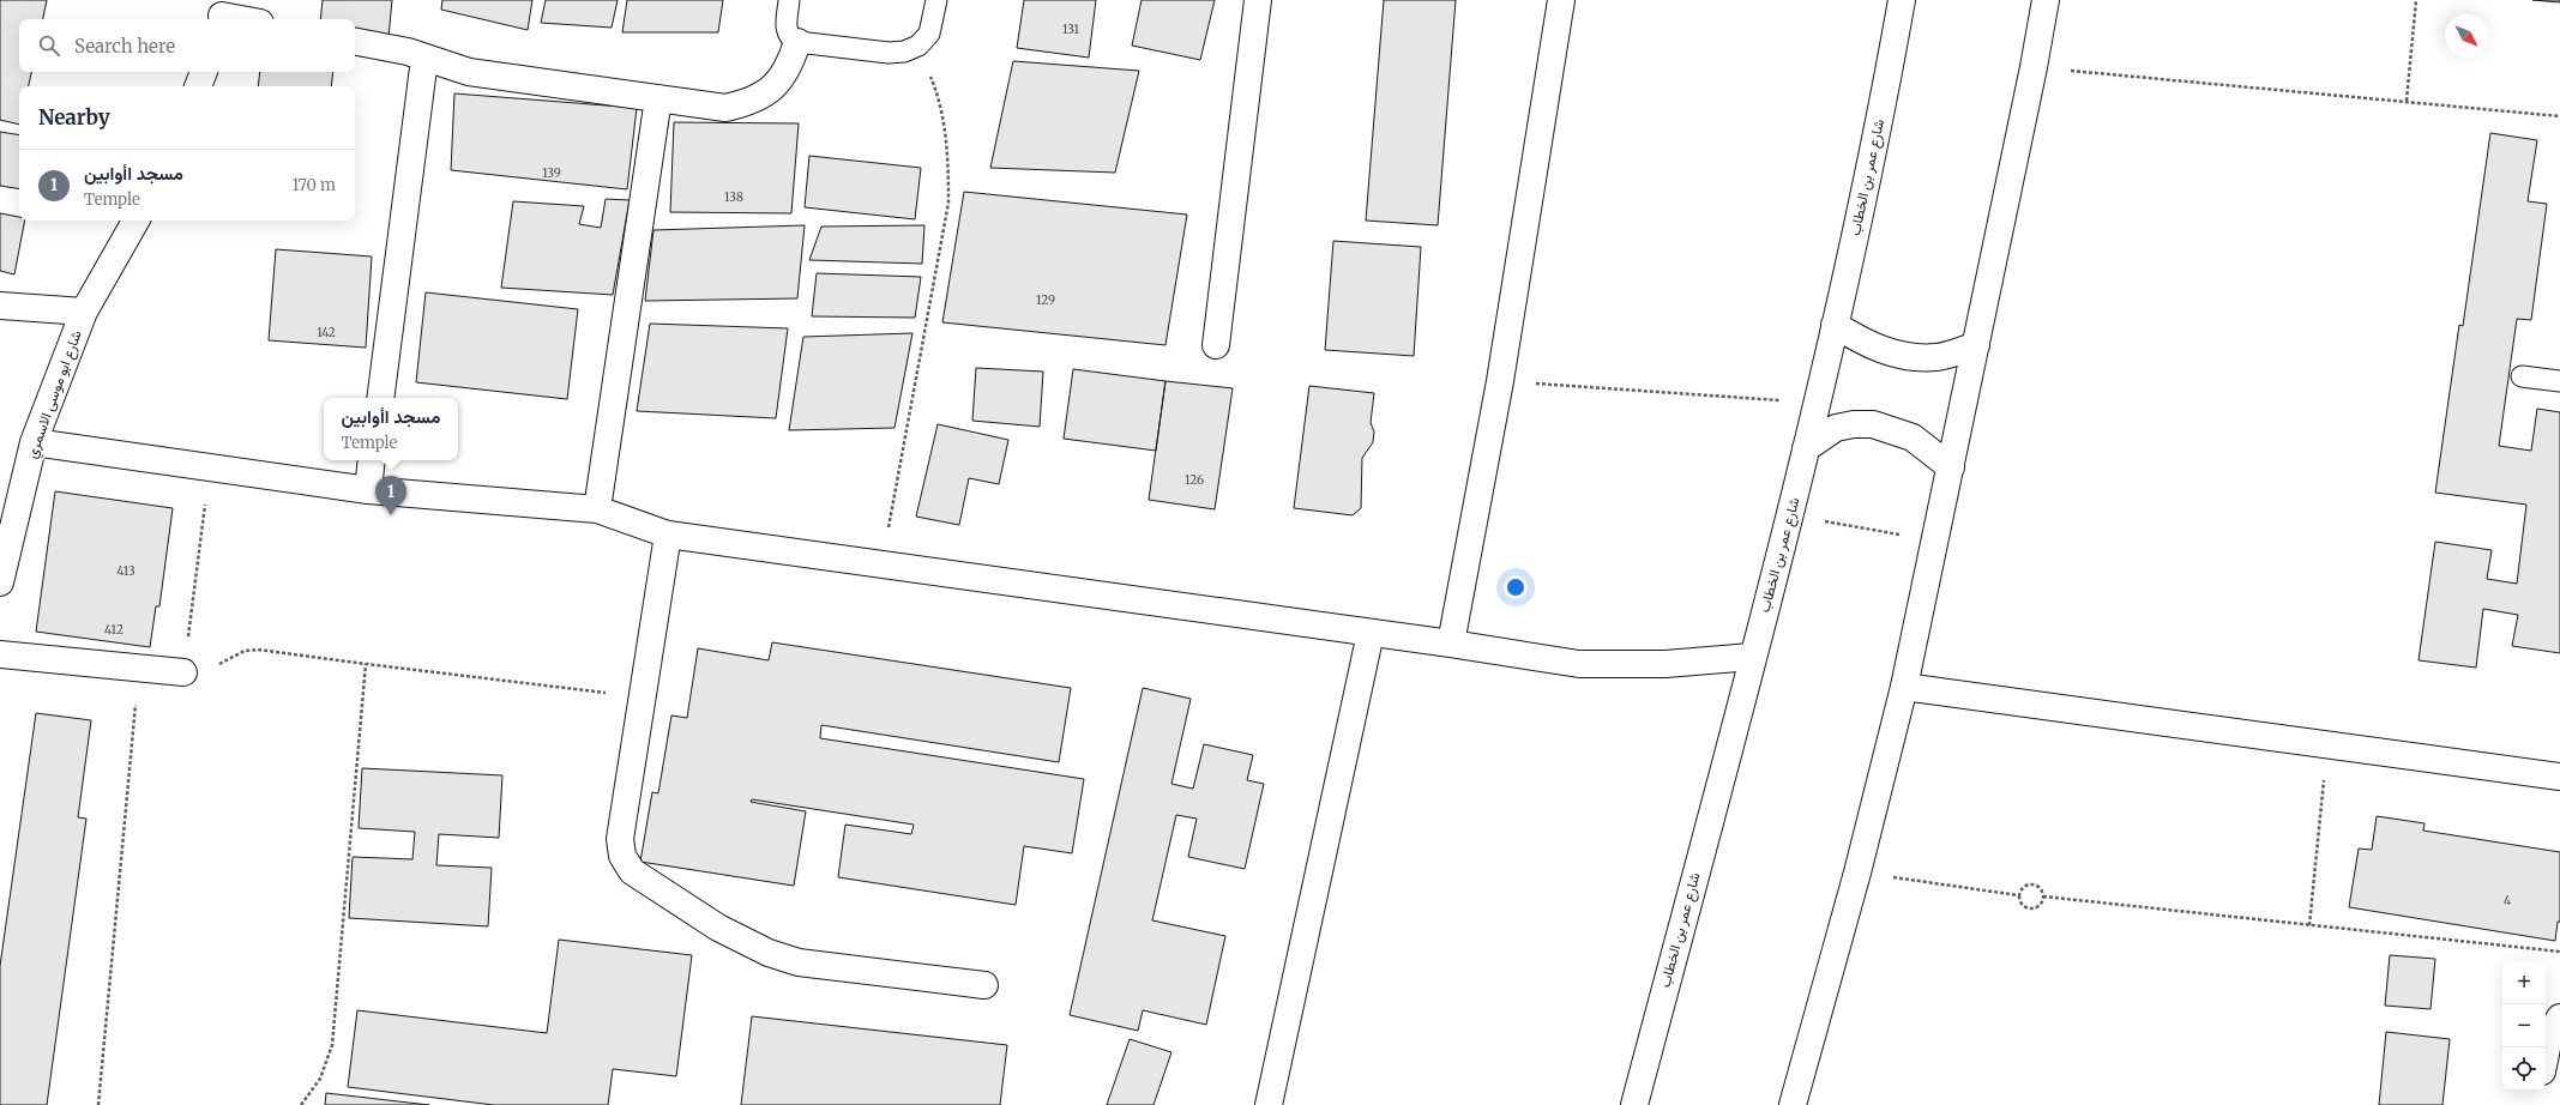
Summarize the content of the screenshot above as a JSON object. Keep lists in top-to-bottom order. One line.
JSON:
{"streets":{"street":["شارع عمر بن الخطاب","شارع ابو موسى الاسمري"]},"house_numbers":["131","139","138","129","142","126","413","412","4"],"north":"bottom right","page":{"search":"Search here","heading":"Nearby","list":[{"mark":"1","name":"مسجد اأوابين","note":"Temple","value":"170 m"}],"popup":["مسجد اأوابين","Temple"],"pins":"1","map_buttons":["+","−"]}}
